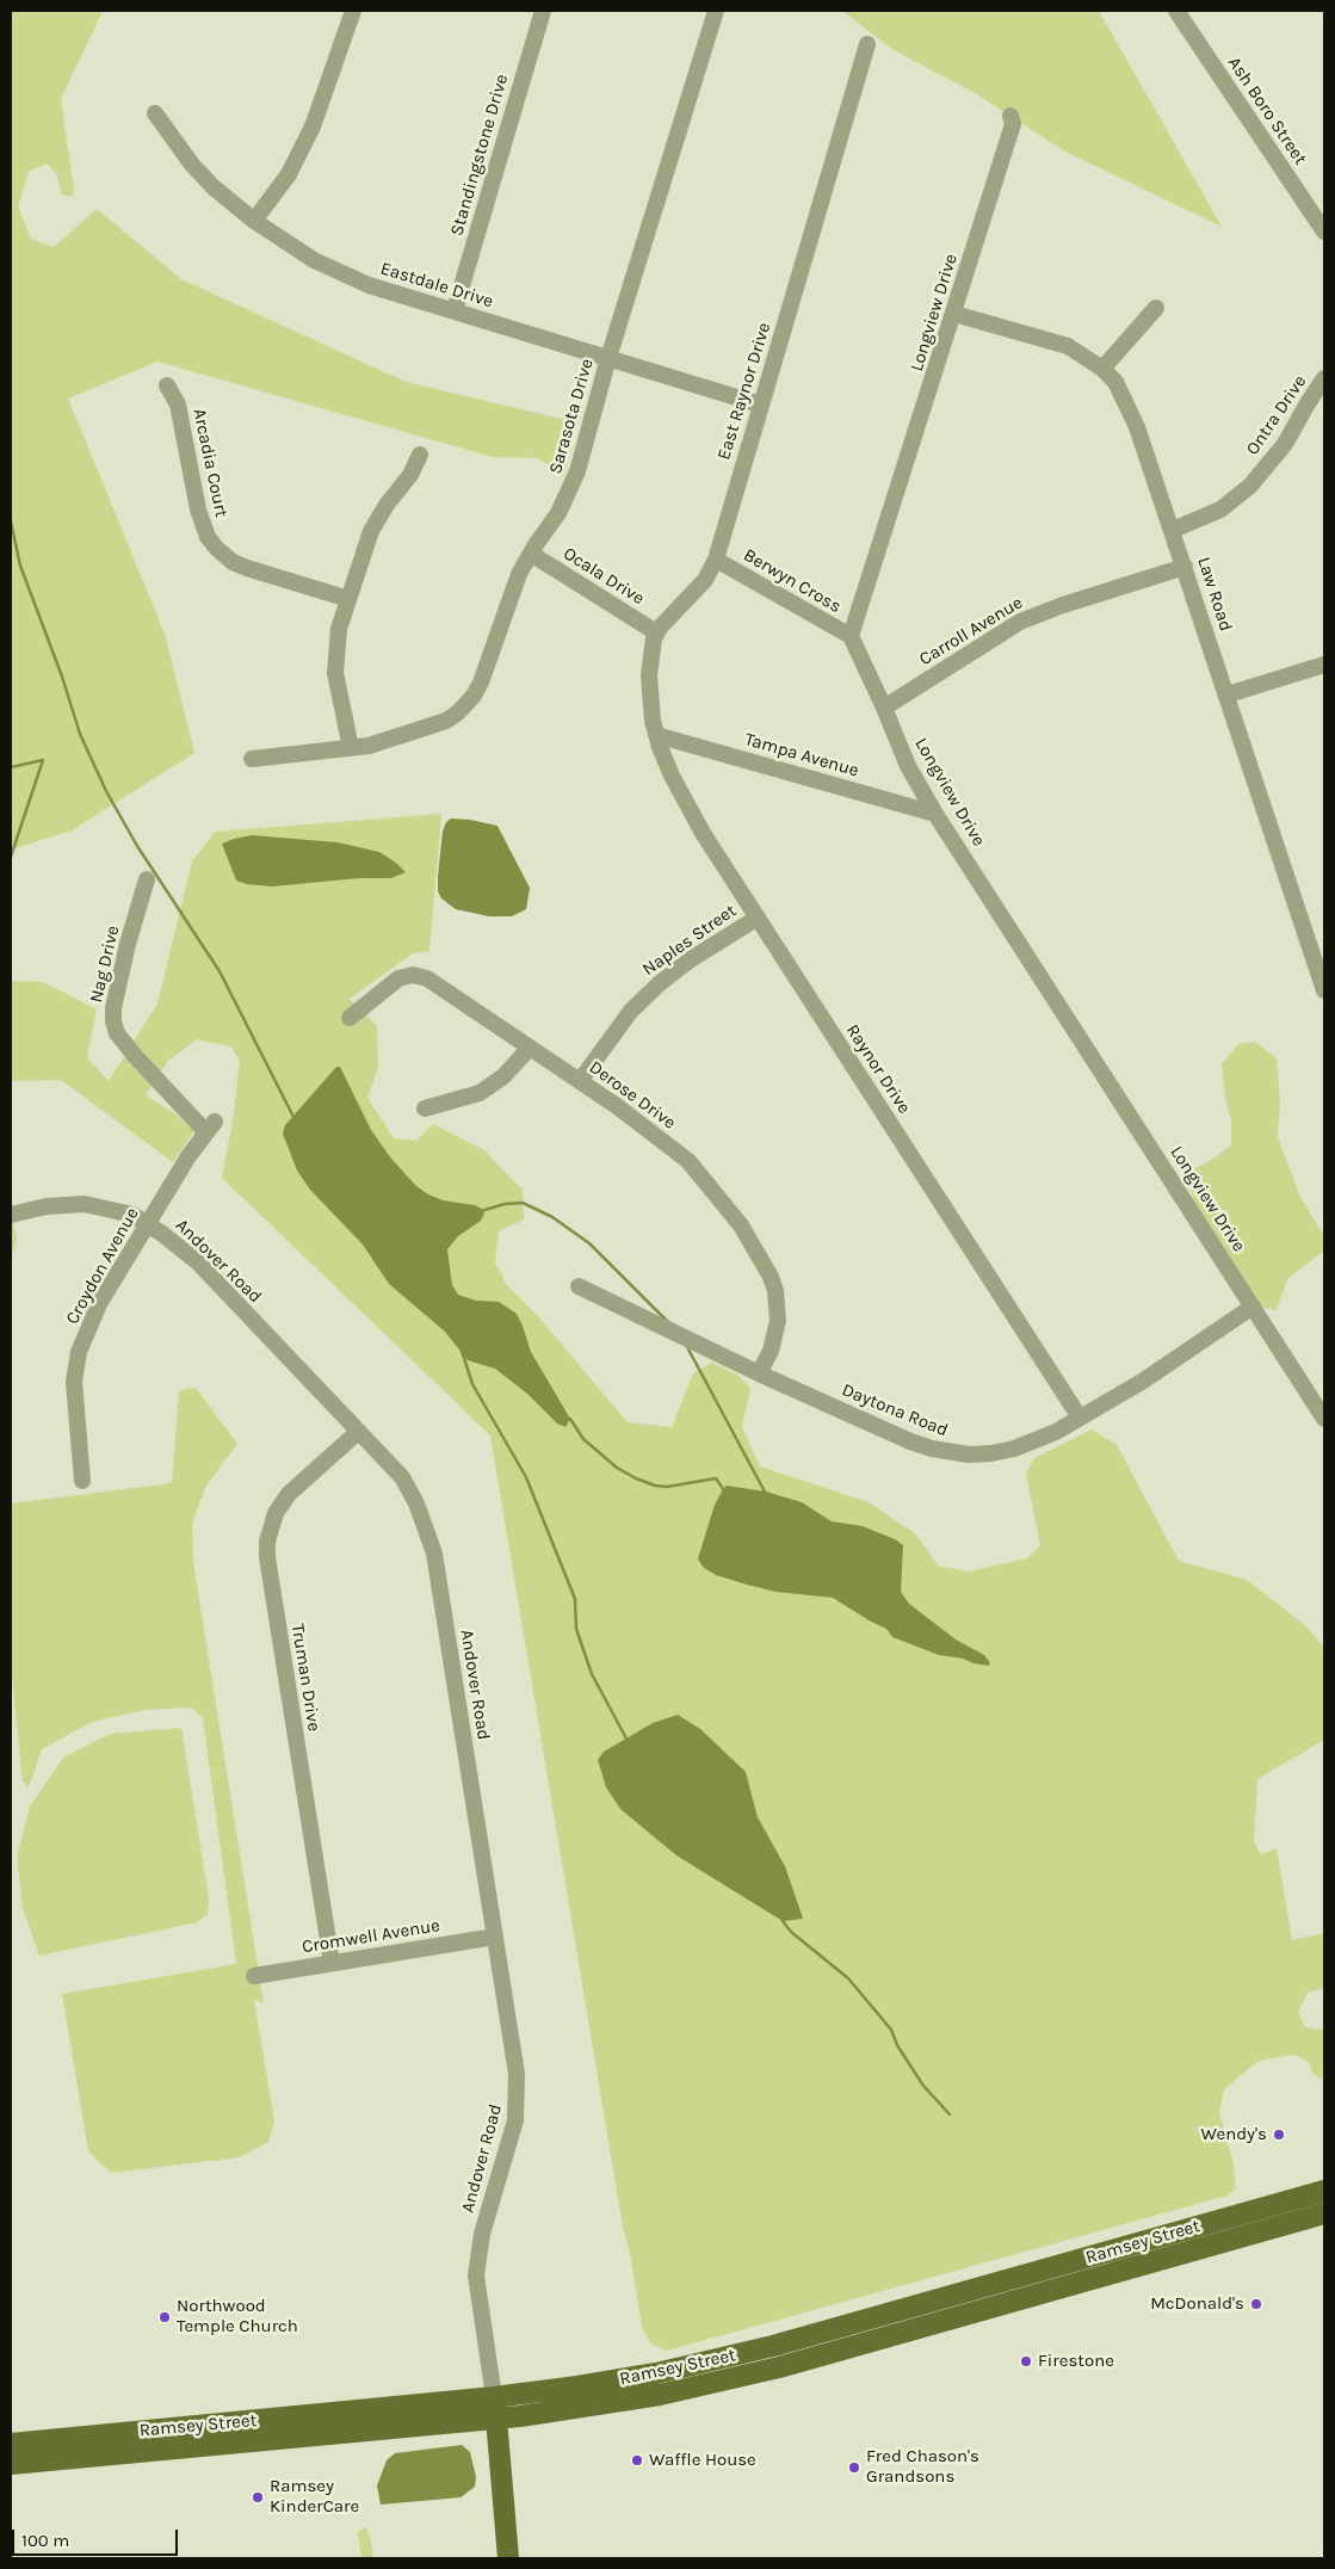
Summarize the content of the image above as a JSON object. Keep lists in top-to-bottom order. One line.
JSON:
{"streets":{"main road":["Ramsey Street"],"street":["Ash Boro Street","Standingstone Drive","Eastdale Drive","Longview Drive","East Raynor Drive","Ontra Drive","Sarasota Drive","Arcadia Court","Ocala Drive","Berwyn Cross","Law Road","Carroll Avenue","Tampa Avenue","Naples Street","Nag Drive","Raynor Drive","Derose Drive","Andover Road","Croydon Avenue","Daytona Road","Truman Drive","Cromwell Avenue"]},"crossings":[["Standingstone Drive","Eastdale Drive"],["Eastdale Drive","East Raynor Drive"],["Eastdale Drive","Sarasota Drive"],["Longview Drive","Berwyn Cross"],["Longview Drive","Law Road"],["Longview Drive","Carroll Avenue"],["Longview Drive","Tampa Avenue"],["Longview Drive","Daytona Road"],["East Raynor Drive","Ocala Drive"],["East Raynor Drive","Berwyn Cross"],["Ontra Drive","Law Road"],["Sarasota Drive","Ocala Drive"],["Law Road","Carroll Avenue"],["Tampa Avenue","Raynor Drive"],["Naples Street","Raynor Drive"],["Naples Street","Derose Drive"],["Nag Drive","Croydon Avenue"],["Raynor Drive","Daytona Road"],["Derose Drive","Daytona Road"],["Andover Road","Croydon Avenue"],["Andover Road","Truman Drive"],["Andover Road","Cromwell Avenue"],["Andover Road","Ramsey Street"],["Truman Drive","Cromwell Avenue"]],"places":["Wendy's","McDonald's","Northwood Temple Church","Firestone","Waffle House","Fred Chason's Grandsons","Ramsey KinderCare"],"scale_bar":"100 m"}
